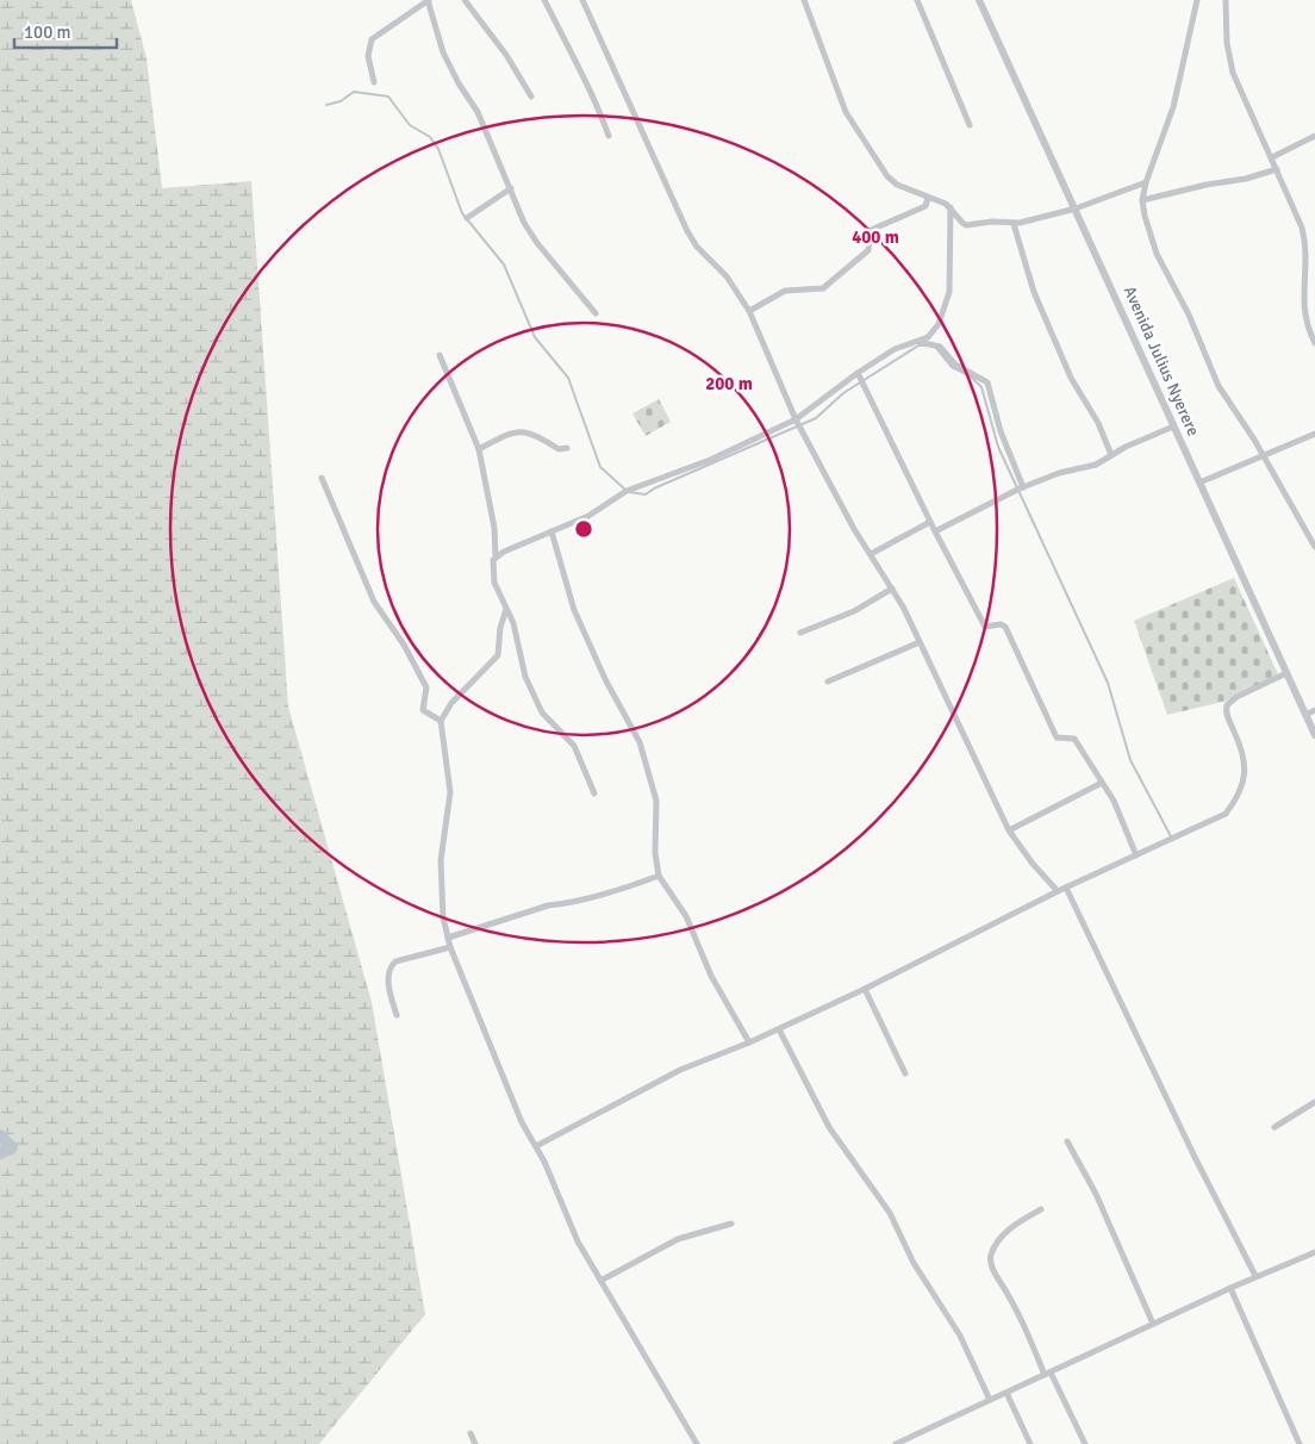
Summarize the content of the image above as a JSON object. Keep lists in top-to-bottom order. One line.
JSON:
{"streets":{"street":["Avenida Julius Nyerere"]},"scale_bar":"100 m","rings":["400 m","200 m"]}
